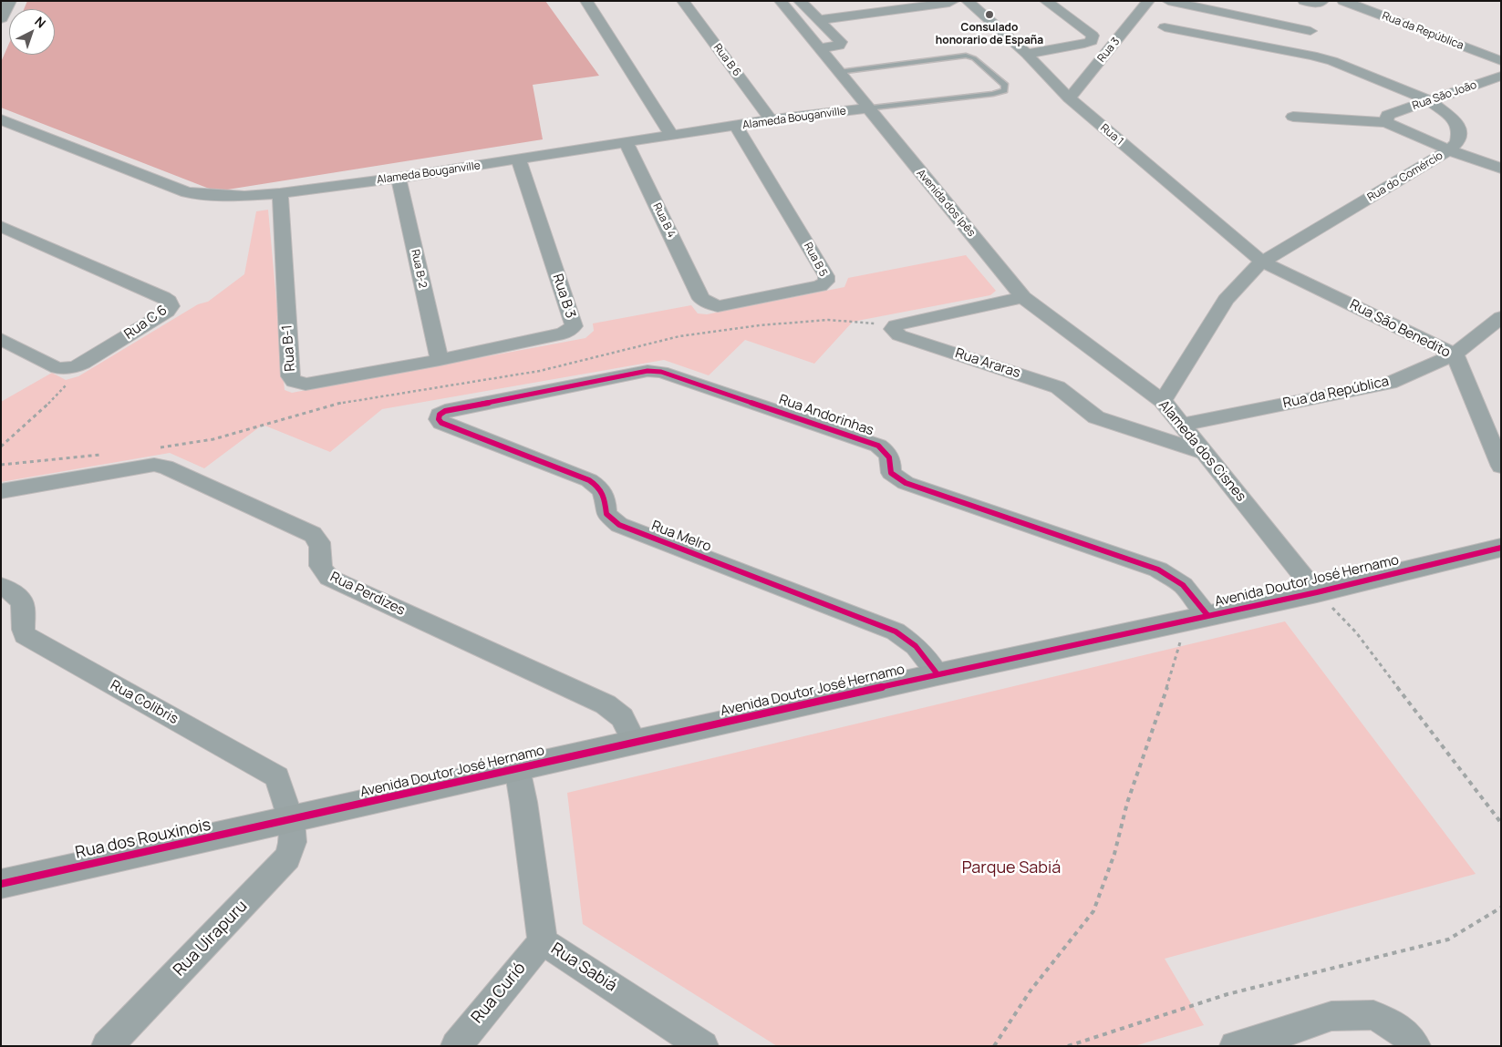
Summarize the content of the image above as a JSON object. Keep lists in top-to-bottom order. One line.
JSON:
{"streets":{"street":["Rua da República","Rua 3","Rua B 6","Rua São João","Alameda Bouganville","Rua 1","Rua do Comércio","Avenida dos Ipês","Rua B 4","Rua B 5","Rua B-2","Rua B 3","Rua C 6","Rua São Benedito","Rua B-1","Rua Araras","Rua Andorinhas","Alameda dos Cisnes","Rua Melro","Avenida Doutor José Hernamo","Rua Perdizes","Rua Colibris","Rua dos Rouxinois","Rua Uirapuru","Rua Sabiá","Rua Curió"]},"crossings":[["Rua da República","Rua São Benedito"],["Rua da República","Alameda dos Cisnes"],["Rua 3","Rua 1"],["Rua B 6","Alameda Bouganville"],["Rua São João","Rua do Comércio"],["Alameda Bouganville","Avenida dos Ipês"],["Alameda Bouganville","Rua B 4"],["Alameda Bouganville","Rua B 5"],["Alameda Bouganville","Rua B-2"],["Alameda Bouganville","Rua B 3"],["Alameda Bouganville","Rua B-1"],["Rua 1","Rua do Comércio"],["Rua 1","Rua São Benedito"],["Rua do Comércio","Rua São Benedito"],["Rua do Comércio","Alameda dos Cisnes"],["Avenida dos Ipês","Alameda dos Cisnes"],["Rua B 4","Rua B 5"],["Rua B-2","Rua B 3"],["Rua B-2","Rua B-1"],["Rua B 3","Rua B-1"],["Rua Araras","Alameda dos Cisnes"],["Rua Andorinhas","Rua Melro"],["Rua Andorinhas","Avenida Doutor José Hernamo"],["Alameda dos Cisnes","Avenida Doutor José Hernamo"],["Rua Melro","Avenida Doutor José Hernamo"],["Avenida Doutor José Hernamo","Rua Perdizes"],["Avenida Doutor José Hernamo","Rua Colibris"],["Avenida Doutor José Hernamo","Rua dos Rouxinois"],["Avenida Doutor José Hernamo","Rua Uirapuru"],["Avenida Doutor José Hernamo","Rua Sabiá"],["Rua Colibris","Rua dos Rouxinois"],["Rua Colibris","Rua Uirapuru"],["Rua dos Rouxinois","Rua Uirapuru"],["Rua Sabiá","Rua Curió"]],"parks":["Parque Sabiá"],"places":["Consulado honorario de España"],"north":"top right"}
